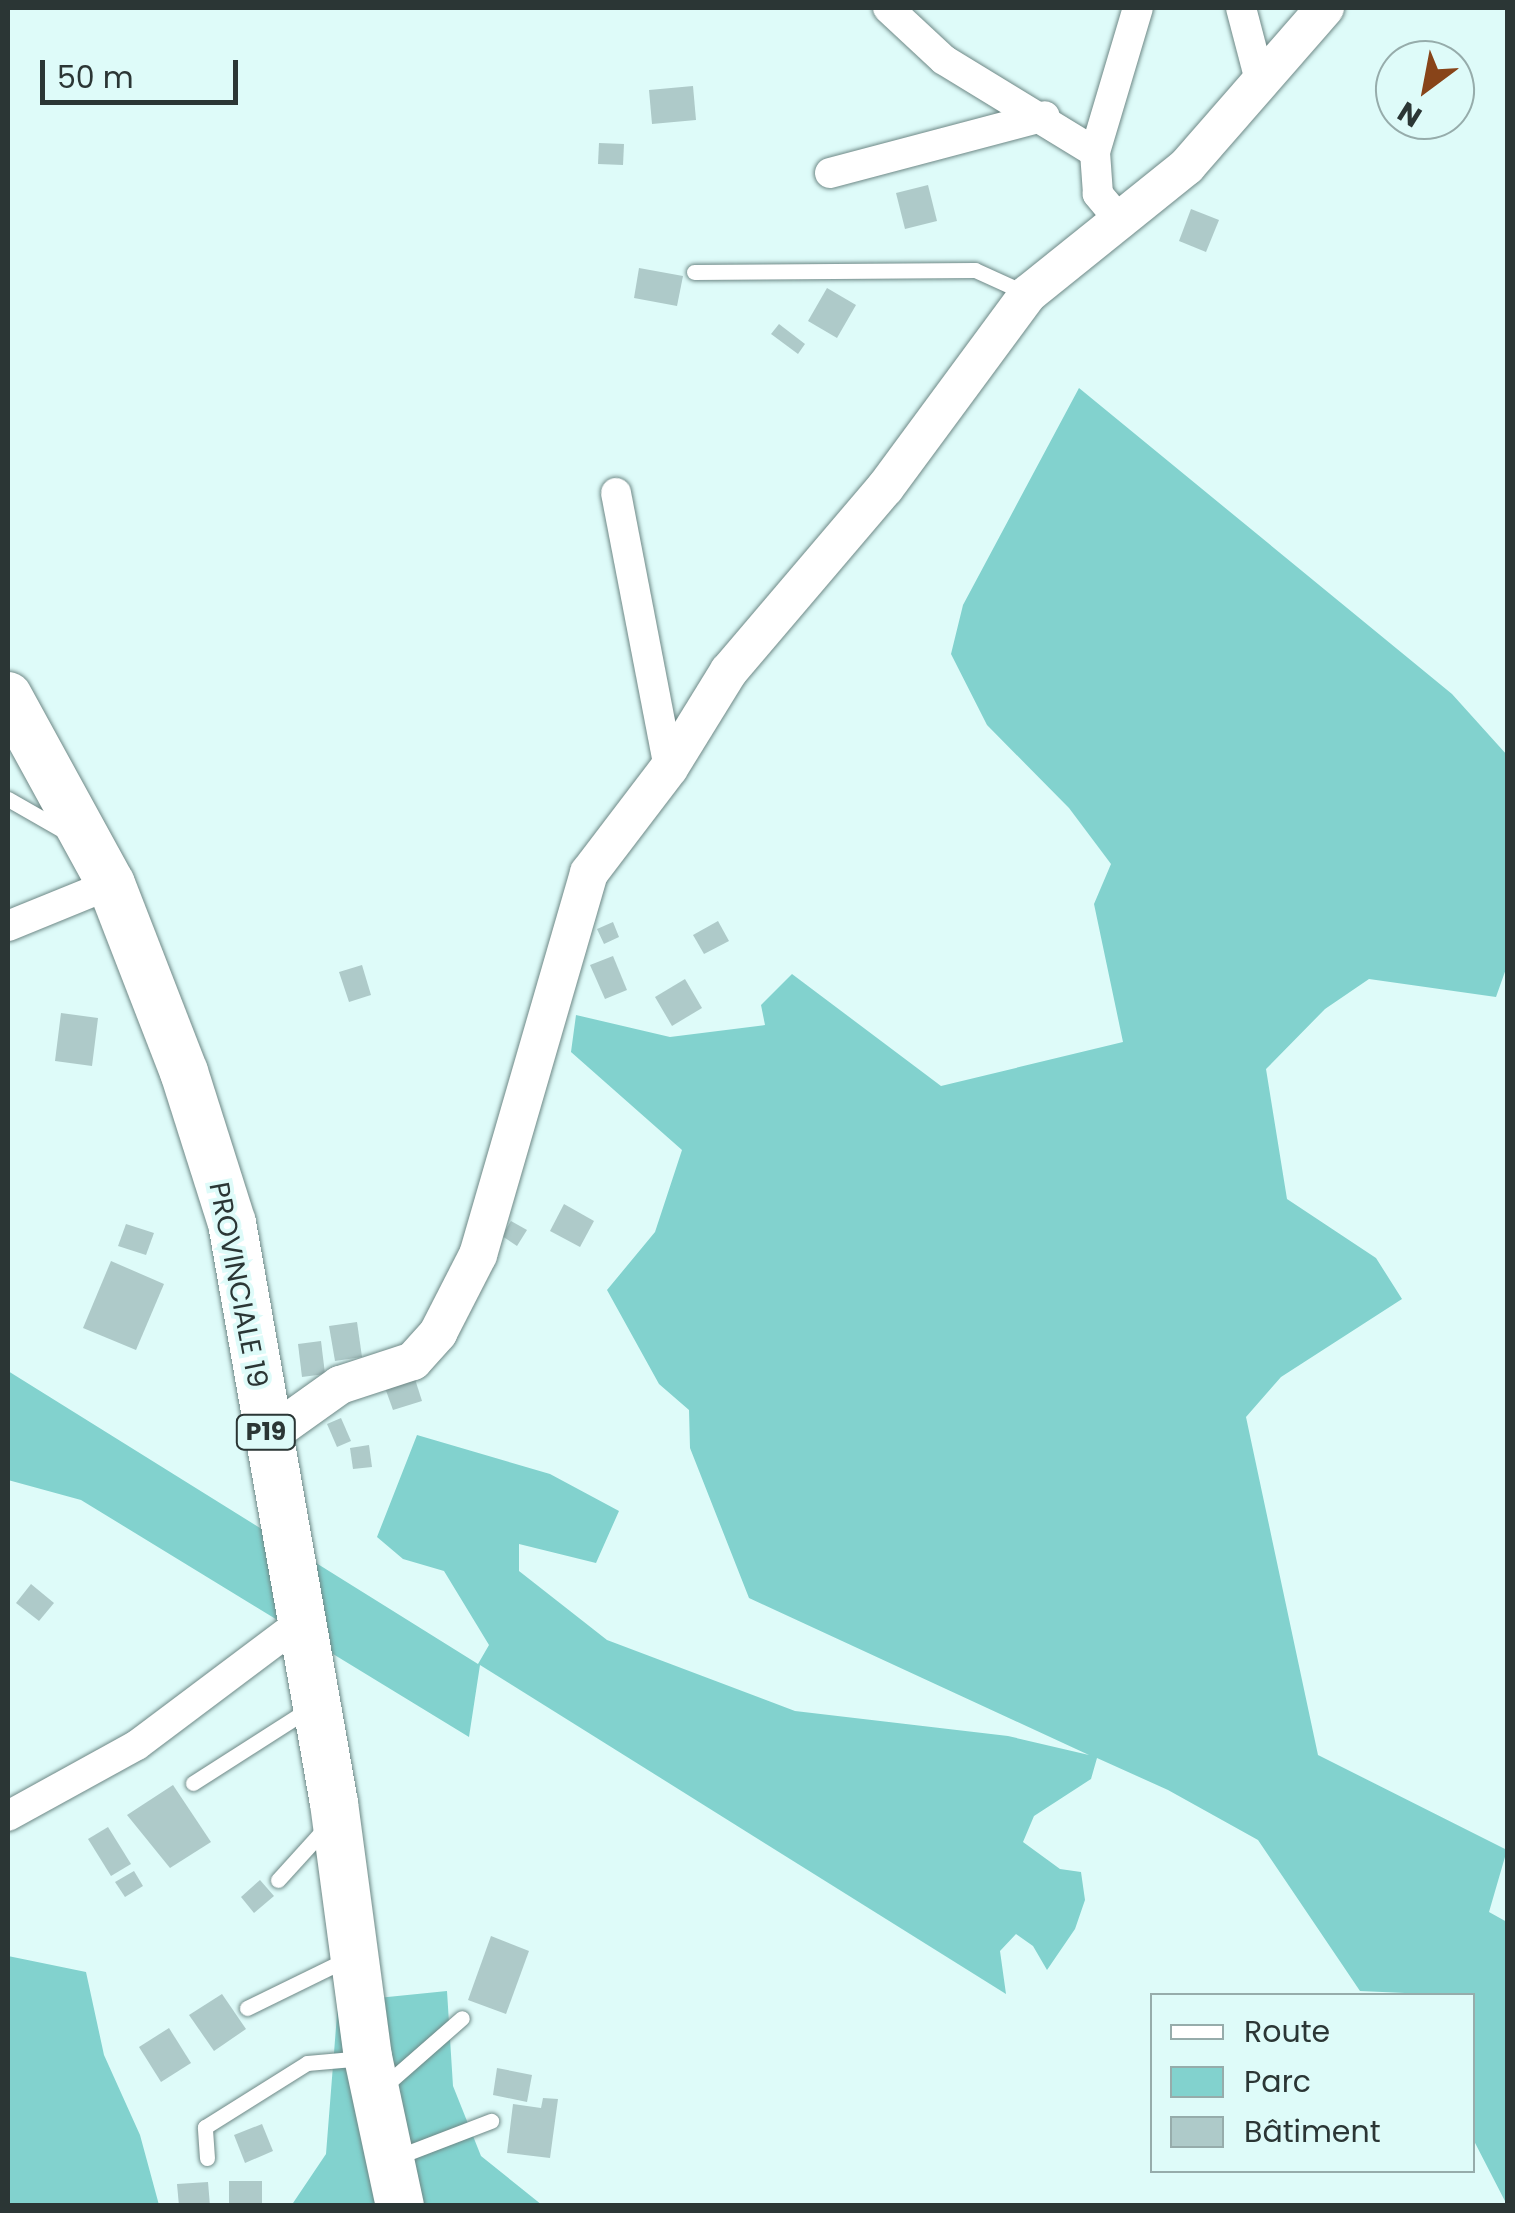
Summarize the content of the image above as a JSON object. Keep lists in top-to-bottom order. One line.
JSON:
{"streets":{"main road":["PROVINCIALE 19","P19"]},"legend":["Route","Parc","Bâtiment"],"scale_bar":"50 m","north":"bottom left"}
